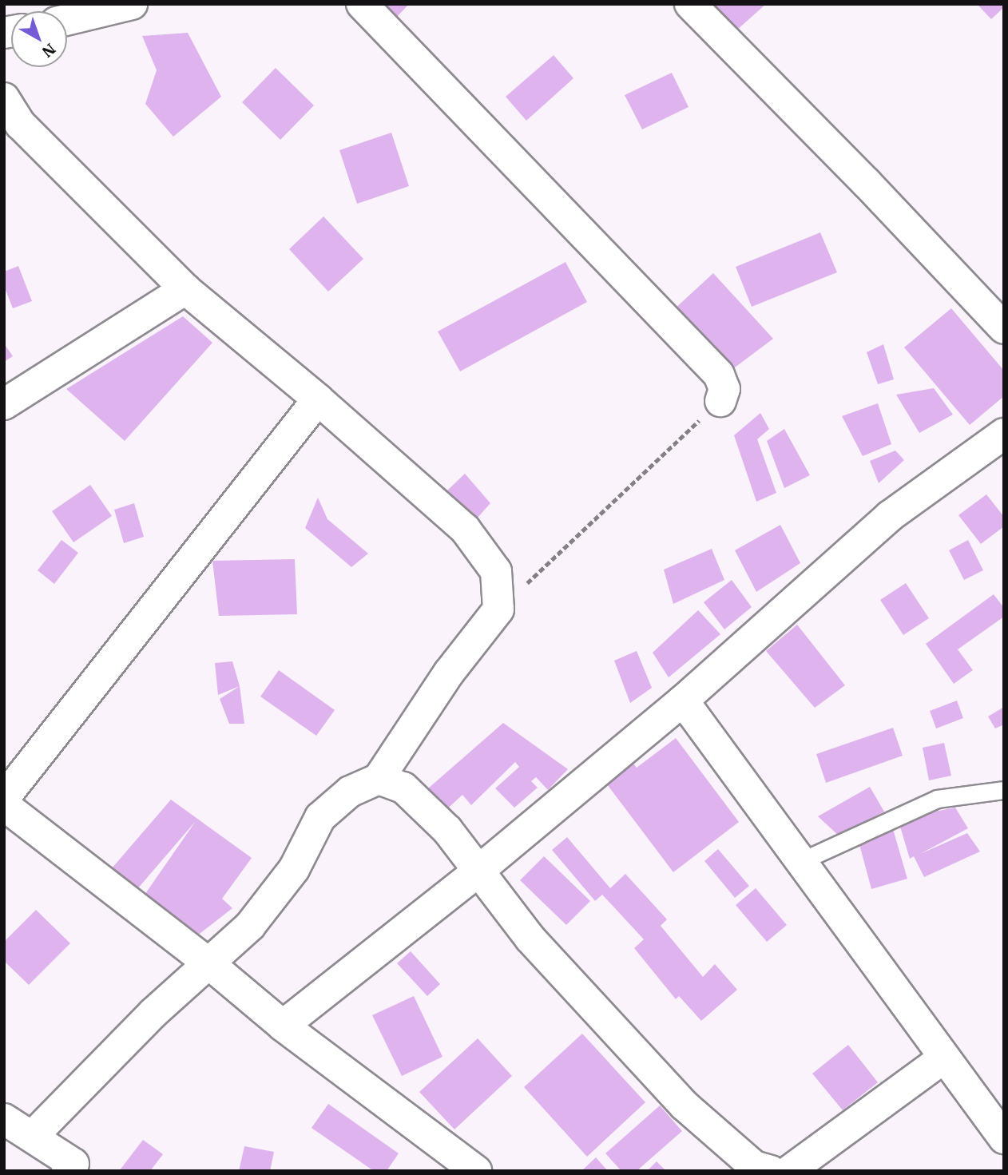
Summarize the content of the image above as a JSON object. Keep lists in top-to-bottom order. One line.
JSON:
{"north":"bottom right"}
